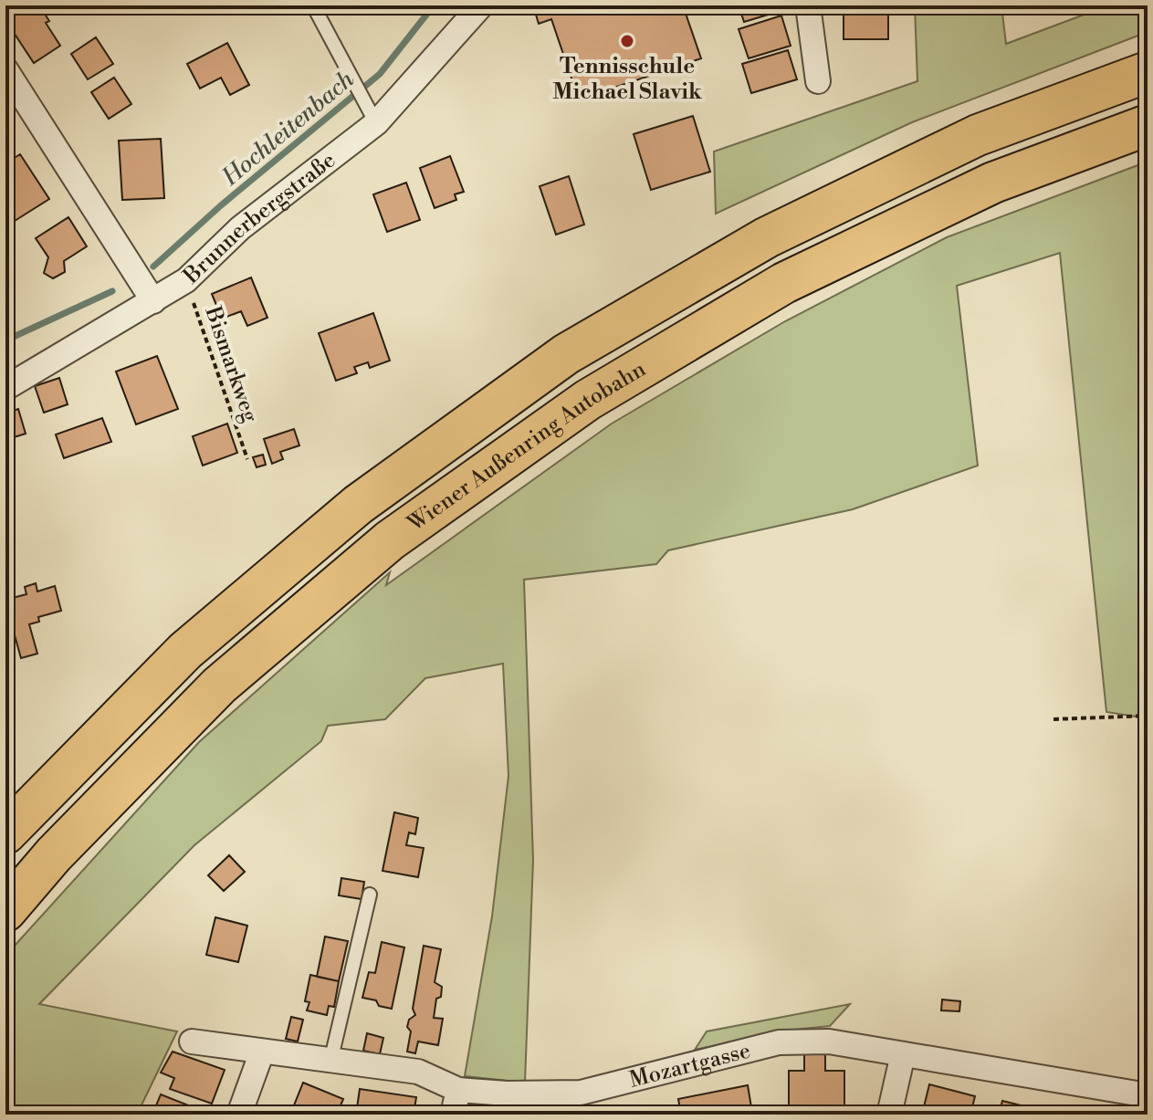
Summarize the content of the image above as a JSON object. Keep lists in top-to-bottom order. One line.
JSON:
{"streets":{"highway":["Wiener Außenring Autobahn"],"street":["Brunnerbergstraße","Mozartgasse"],"path":["Bismarkweg"]},"crossings":[["Brunnerbergstraße","Bismarkweg"]],"water":["Hochleitenbach"],"places":["Tennisschule Michael Slavik"]}
